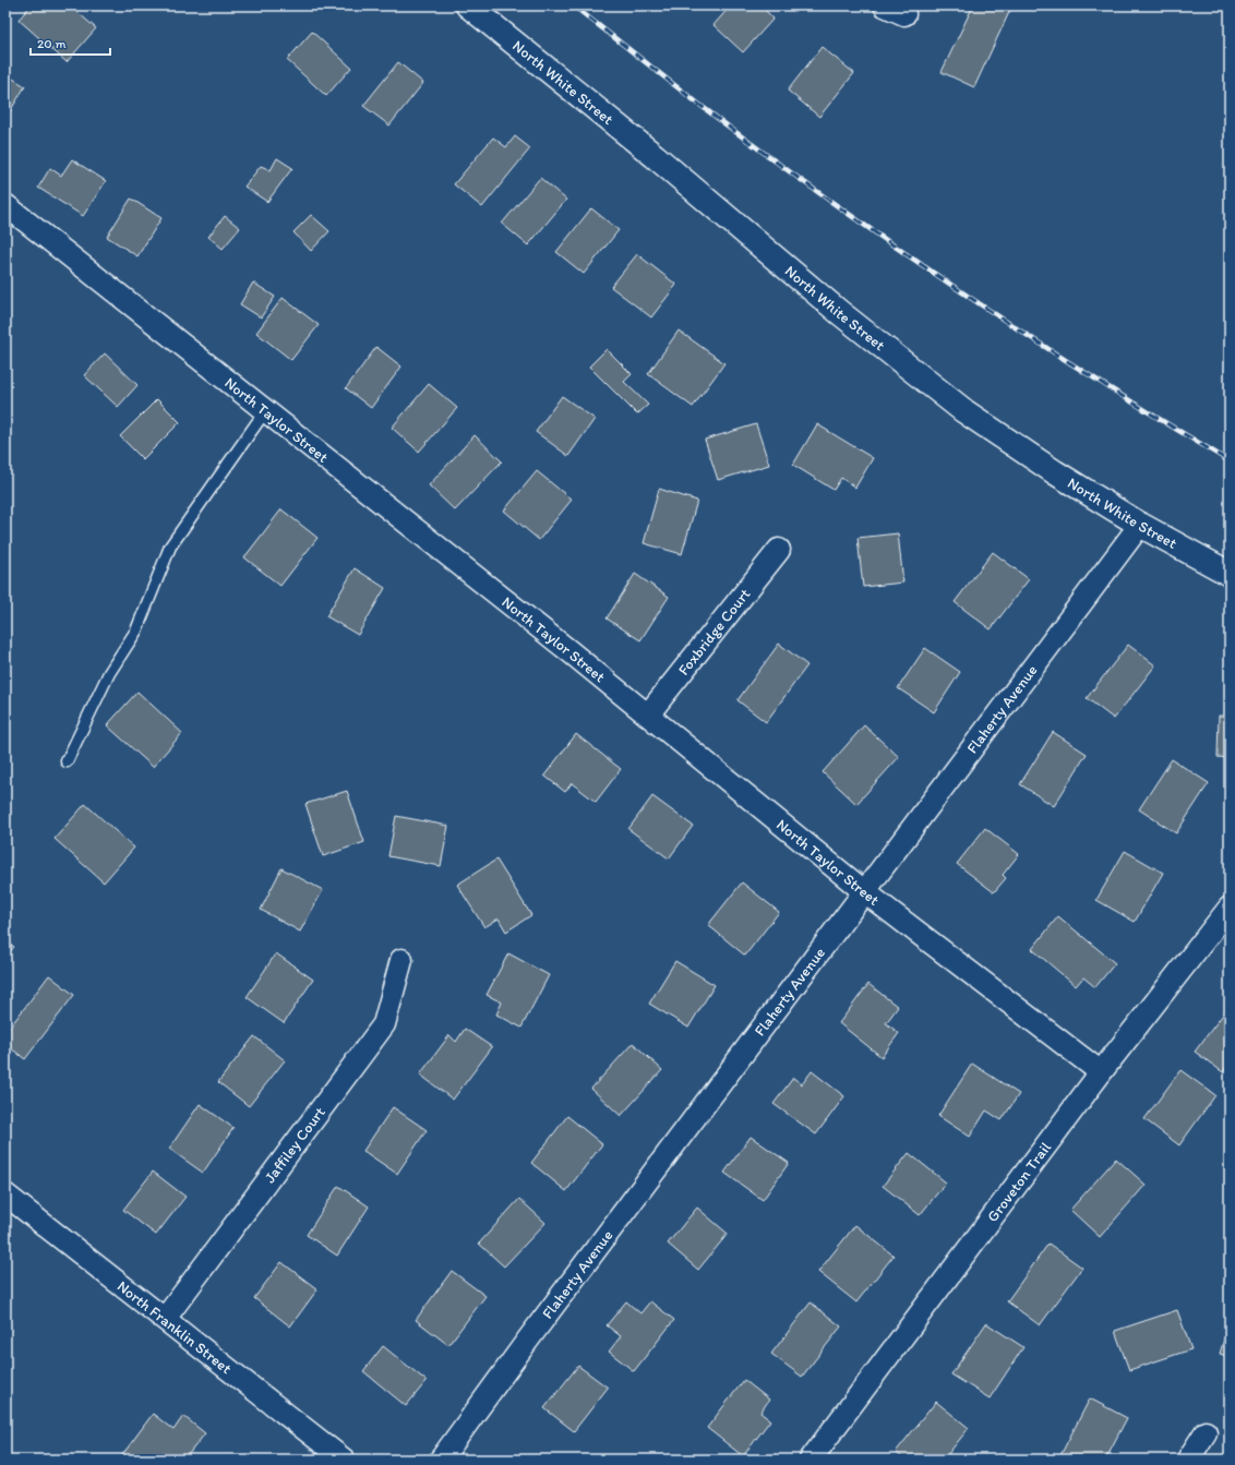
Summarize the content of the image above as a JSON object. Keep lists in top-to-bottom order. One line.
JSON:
{"streets":{"main road":["North White Street"],"street":["North Taylor Street","Foxbridge Court","Flaherty Avenue","Jaffiley Court","Groveton Trail","North Franklin Street"]},"crossings":[["North White Street","Flaherty Avenue"],["North Taylor Street","Foxbridge Court"],["North Taylor Street","Flaherty Avenue"],["North Taylor Street","Groveton Trail"],["Jaffiley Court","North Franklin Street"]],"scale_bar":"20 m"}
